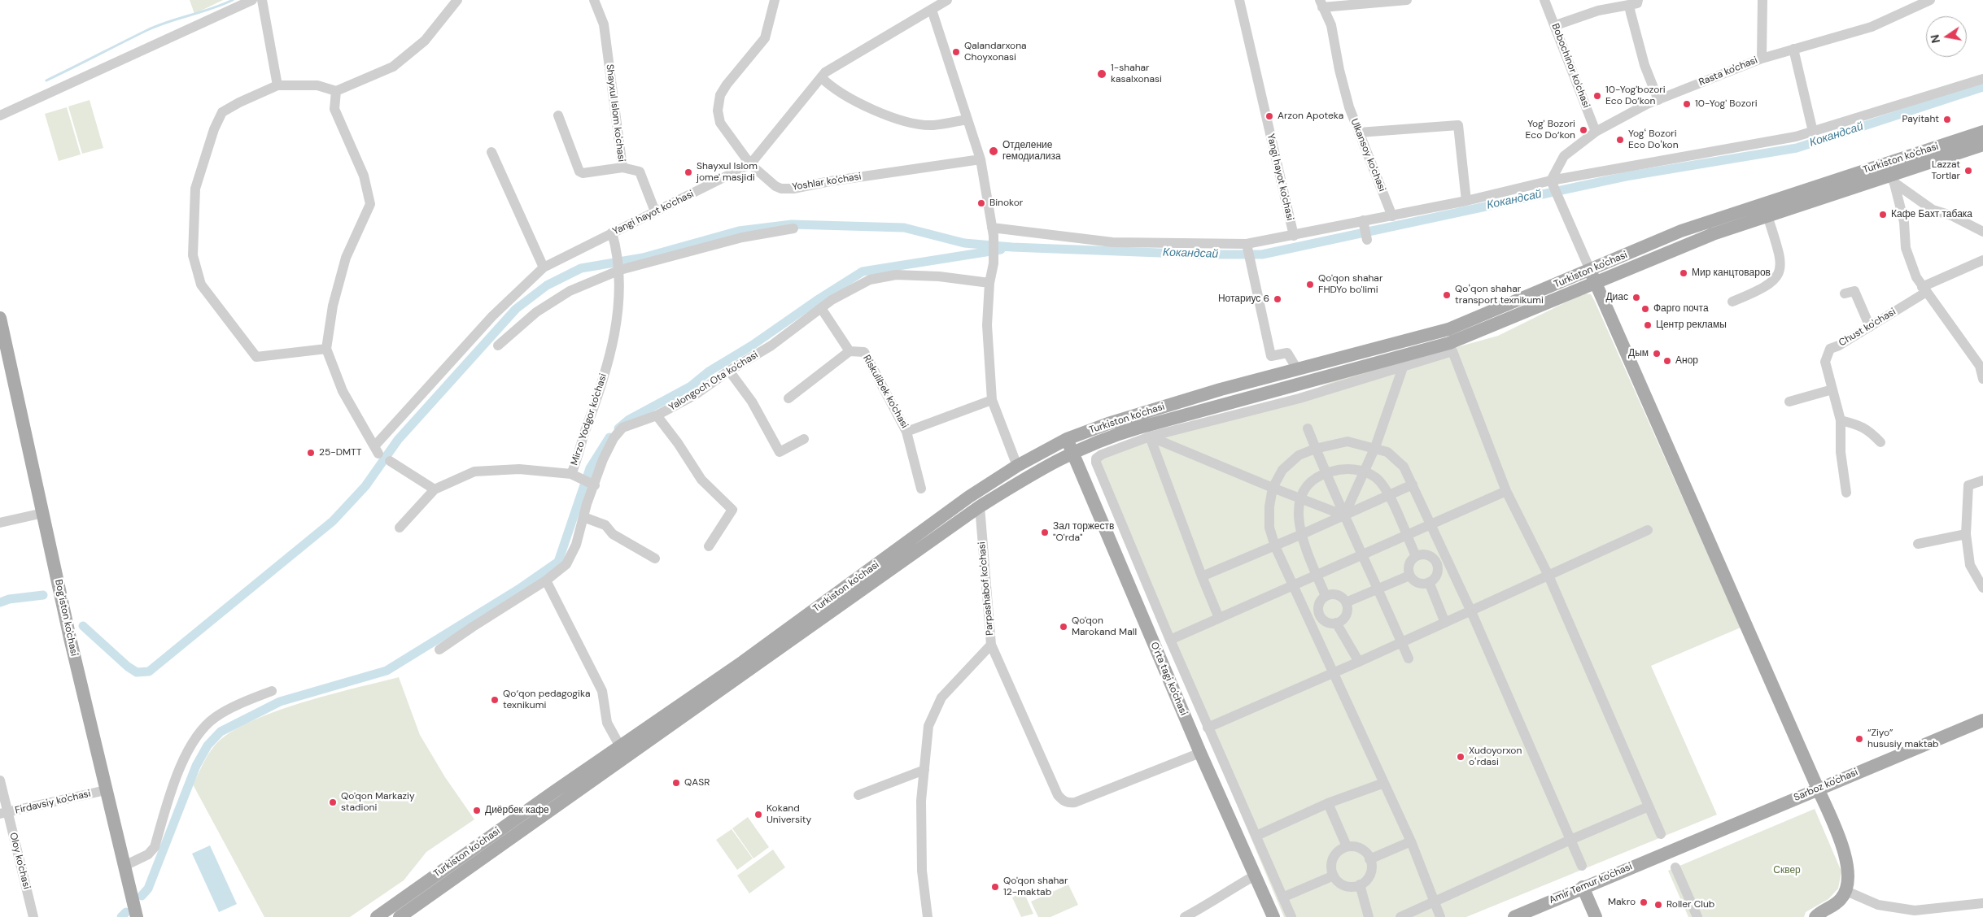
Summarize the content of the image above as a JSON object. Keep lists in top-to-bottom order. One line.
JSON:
{"streets":{"main road":["Turkiston ko'chasi","Bog'iston ko'chasi","O'rta tagi ko'chasi","Sarboz ko'chasi","Amir Temur ko'chasi"],"street":["Bobochinor ko'chasi","Rasta ko'chasi","Shayxul Islom ko'chasi","Ulkansoy ko'chasi","Yangi hayot ko'chasi","Yoshlar ko'chasi","Chust ko'chasi","Yalongoch Ota ko'chasi","Riskulibek ko'chasi","Mirzo Yodgor ko'chasi","Parpashabof ko'chasi","Firdavsiy ko'chasi","Oloy ko'chasi"]},"crossings":[["Bobochinor ko'chasi","Rasta ko'chasi"],["Shayxul Islom ko'chasi","Yangi hayot ko'chasi"],["Turkiston ko'chasi","Parpashabof ko'chasi"],["Turkiston ko'chasi","O'rta tagi ko'chasi"],["Yangi hayot ko'chasi","Yoshlar ko'chasi"],["Yangi hayot ko'chasi","Mirzo Yodgor ko'chasi"],["Yalongoch Ota ko'chasi","Riskulibek ko'chasi"],["Bog'iston ko'chasi","Firdavsiy ko'chasi"],["Sarboz ko'chasi","Amir Temur ko'chasi"],["Firdavsiy ko'chasi","Oloy ko'chasi"]],"water":["Кокандсай"],"parks":["Сквер"],"places":["Qalandarxona Choyxonasi","1-shahar kasalxonasi","10-Yog'bozori Eco Do’kon","10-Yog' Bozori","Arzon Apoteka","Payitaht","Yog' Bozori Eco Do‘kon","Yogʻ Bozori Eco Doʻkon","Отделение гемодиализа","Lazzat Tortlar","Shayxul Islom jome' masjidi","Binokor","Кафе Бахт табака","Мир канцтоваров","Qo'qon shahar FHDYo bo'limi","Qoʻqon shahar transport texnikumi","Диас","Нотариус 6","Фарго почта","Центр рекламы","Дым","Анор","25-DMTT","Зал торжеств \"O'rda\"","Qo'qon Marokand Mall","Qo‘qon pedagogika texnikumi","“Ziyo” hususiy maktab","Xudoyorxon oʻrdasi","QASR","Qo'qon Markaziy stadioni","Диёрбек кафе","Kokand University","Qo'qon shahar 12-maktab","Makro","Roller Club"],"north":"left"}
